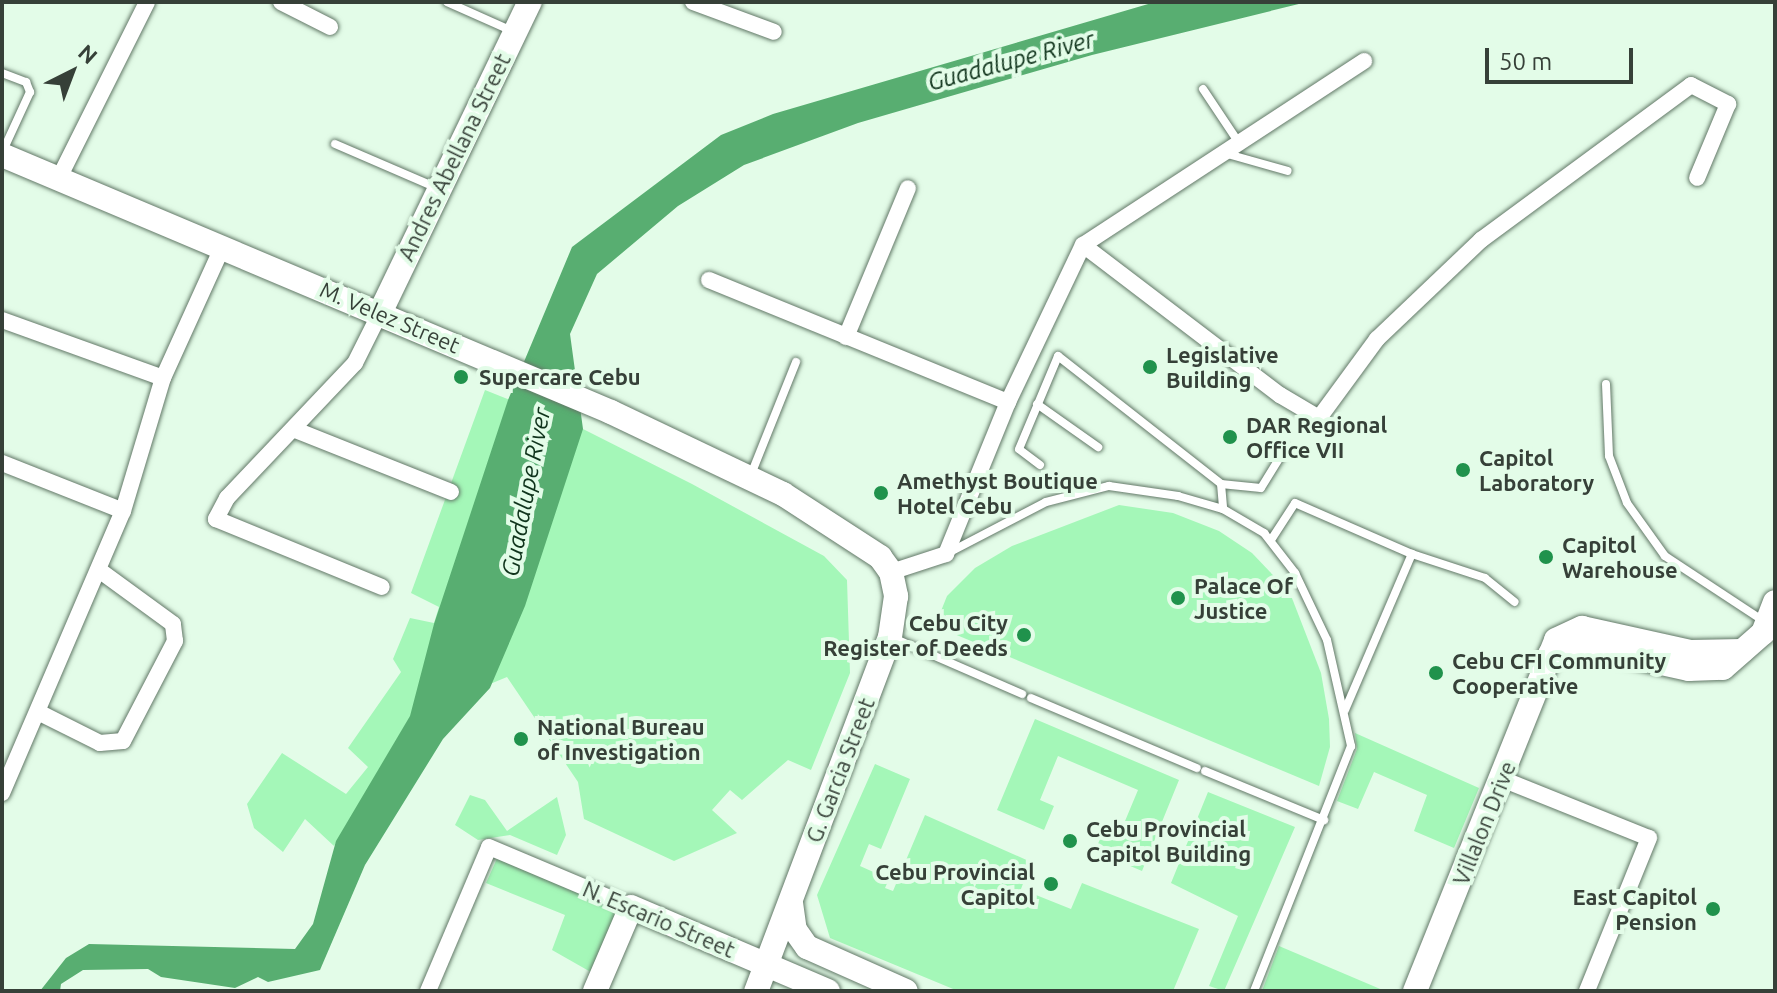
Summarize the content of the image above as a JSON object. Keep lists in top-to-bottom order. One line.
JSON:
{"streets":{"main road":["Andres Abellana Street","M. Velez Street","G. Garcia Street","Villalon Drive","N. Escario Street"]},"crossings":[["Andres Abellana Street","M. Velez Street"],["M. Velez Street","G. Garcia Street"],["G. Garcia Street","N. Escario Street"]],"water":["Guadalupe River"],"places":["Legislative Building","Supercare Cebu","DAR Regional Office VII","Capitol Laboratory","Amethyst Boutique Hotel Cebu","Capitol Warehouse","Palace Of Justice","Cebu City Register of Deeds","Cebu CFI Community Cooperative","National Bureau of Investigation","Cebu Provincial Capitol Building","Cebu Provincial Capitol","East Capitol Pension"],"scale_bar":"50 m","north":"top right"}
